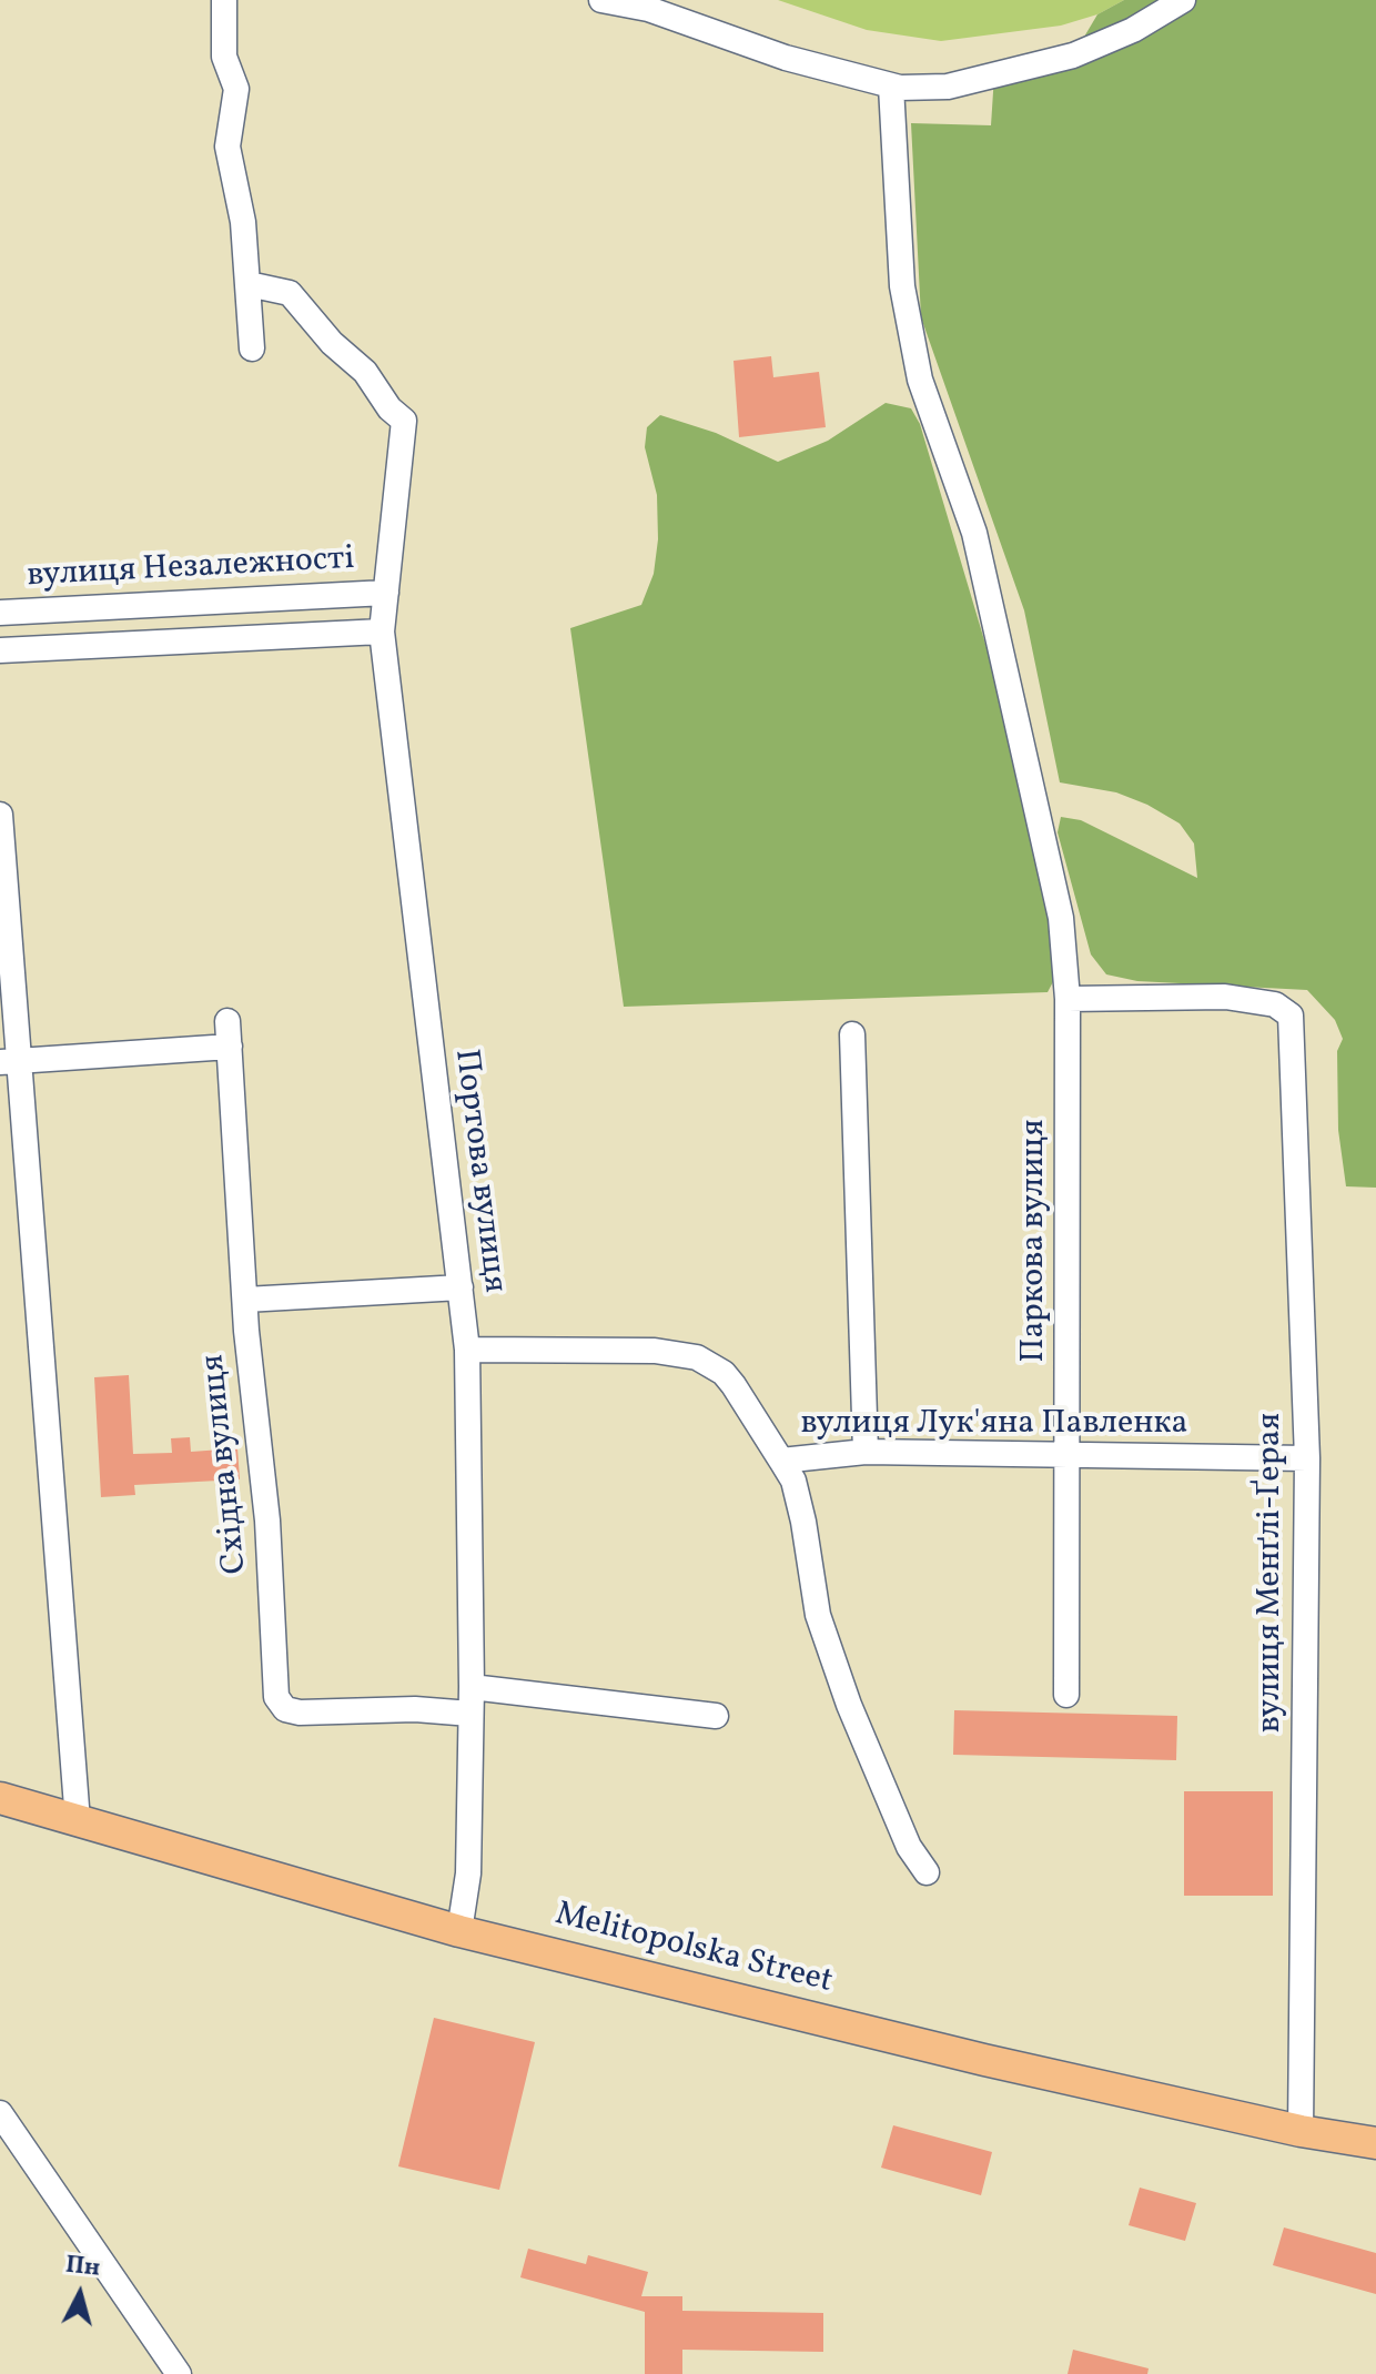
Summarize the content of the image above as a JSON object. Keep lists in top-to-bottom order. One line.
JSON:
{"streets":{"main road":["Melitopolska Street"],"street":["вулиця Незалежності","Портова вулиця","Паркова вулиця","вулиця Лук'яна Павленка","Східна вулиця","вулиця Менґлі-Ґерая"]},"crossings":[["вулиця Незалежності","Портова вулиця"],["Портова вулиця","вулиця Лук'яна Павленка"],["Портова вулиця","Східна вулиця"],["Портова вулиця","Melitopolska Street"],["Паркова вулиця","вулиця Лук'яна Павленка"],["Паркова вулиця","вулиця Менґлі-Ґерая"],["вулиця Лук'яна Павленка","вулиця Менґлі-Ґерая"],["вулиця Менґлі-Ґерая","Melitopolska Street"]],"north":"top"}
